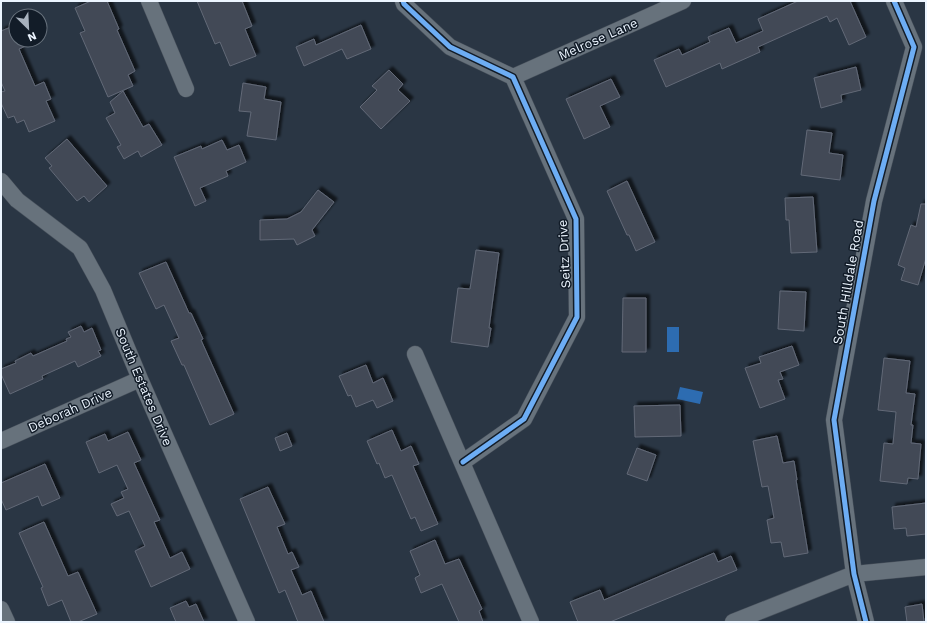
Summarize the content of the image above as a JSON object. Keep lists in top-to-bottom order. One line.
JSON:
{"streets":{"street":["Melrose Lane","Seitz Drive","South Hilldale Road","South Estates Drive","Deborah Drive"]},"crossings":[["Melrose Lane","Seitz Drive"],["South Estates Drive","Deborah Drive"]],"north":"bottom right"}
